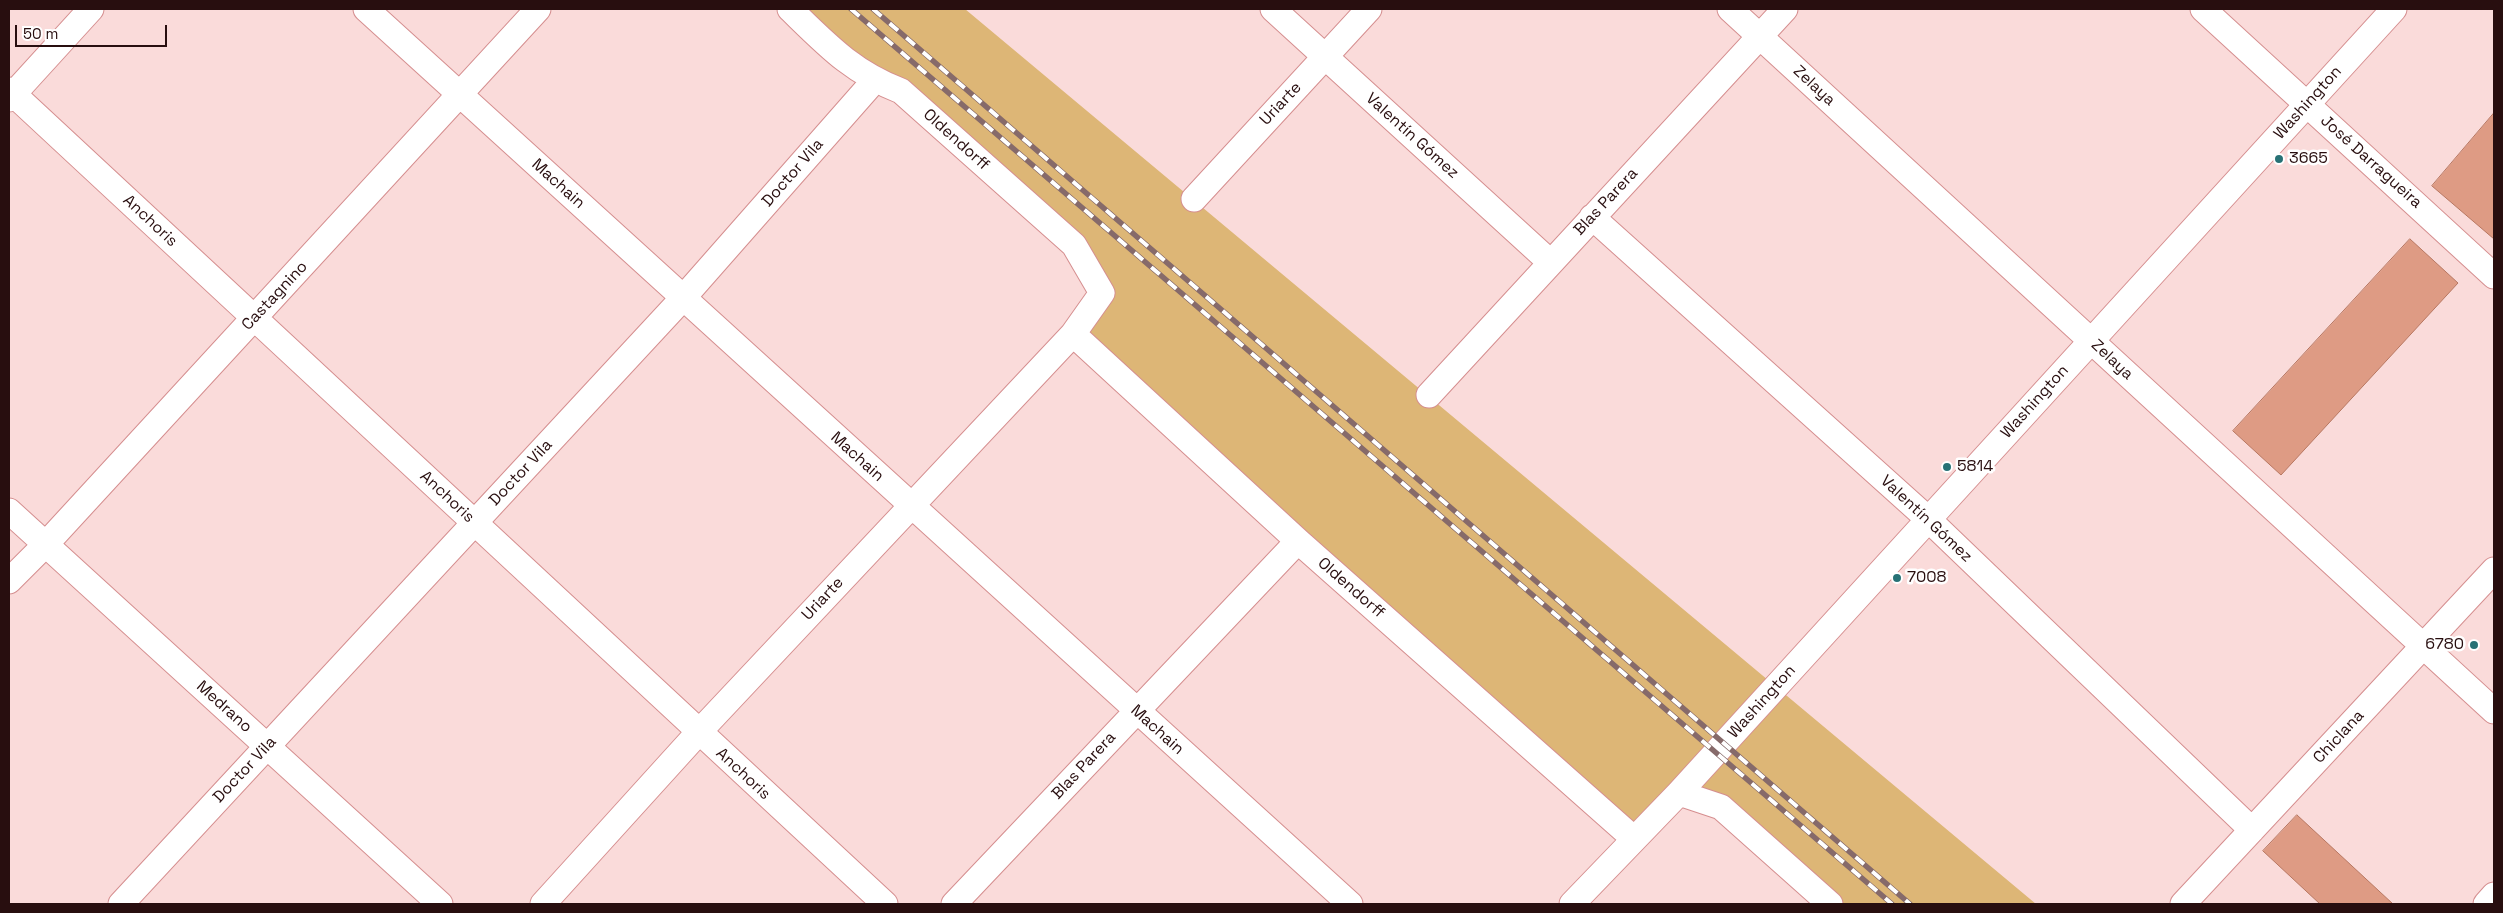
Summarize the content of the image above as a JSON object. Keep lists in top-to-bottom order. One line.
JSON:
{"streets":{"street":["Zelaya","Washington","Uriarte","Valentín Gómez","Oldendorff","José Darragueira","Doctor Vila","Machain","Blas Parera","Anchoris","Castagnino","Medrano","Chiclana"]},"crossings":[["Zelaya","Washington"],["Zelaya","Blas Parera"],["Zelaya","Chiclana"],["Washington","Valentín Gómez"],["Washington","Oldendorff"],["Washington","José Darragueira"],["Uriarte","Valentín Gómez"],["Uriarte","Oldendorff"],["Uriarte","Machain"],["Uriarte","Anchoris"],["Valentín Gómez","Blas Parera"],["Valentín Gómez","Chiclana"],["Oldendorff","Doctor Vila"],["Oldendorff","Blas Parera"],["Doctor Vila","Machain"],["Doctor Vila","Anchoris"],["Doctor Vila","Medrano"],["Machain","Blas Parera"],["Machain","Castagnino"],["Anchoris","Castagnino"],["Castagnino","Medrano"]],"places":["3665","5814","7008","6780"],"scale_bar":"50 m"}
